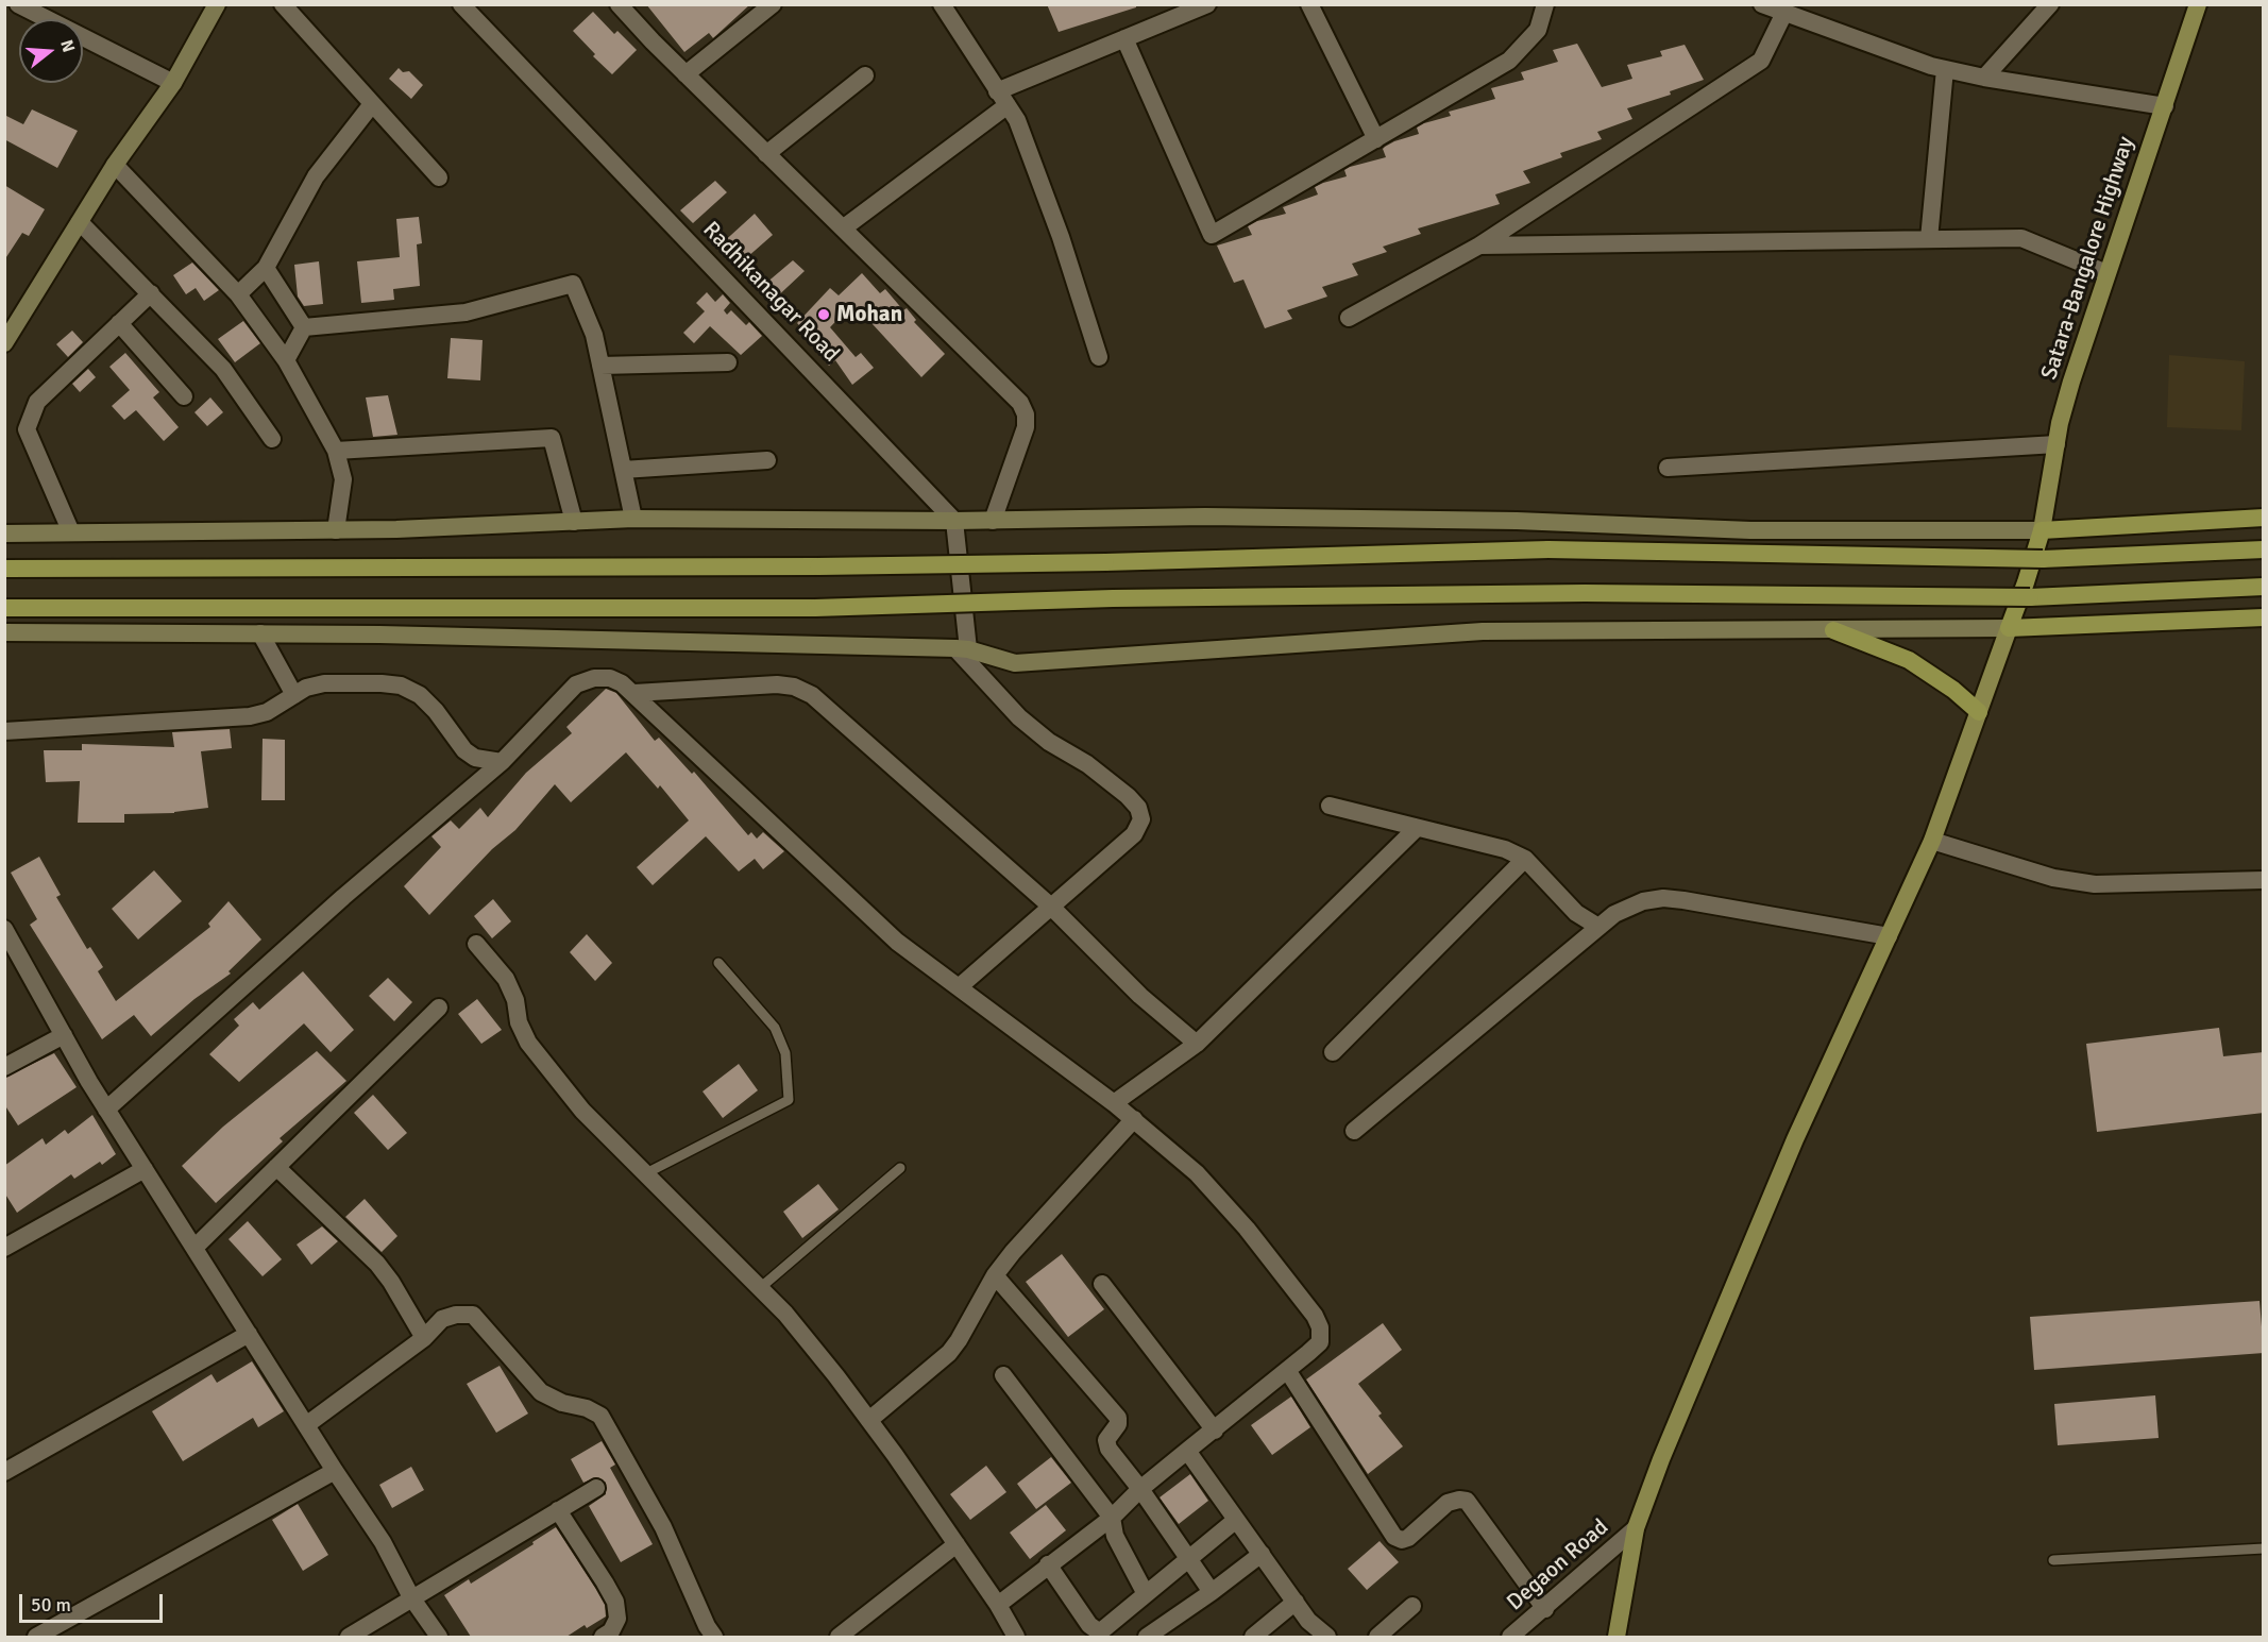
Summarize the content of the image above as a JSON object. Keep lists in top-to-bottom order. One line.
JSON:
{"streets":{"main road":["Satara-Bangalore Highway"],"street":["Radhikanagar Road","Degaon Road"]},"places":["Mohan"],"scale_bar":"50 m","north":"right"}
